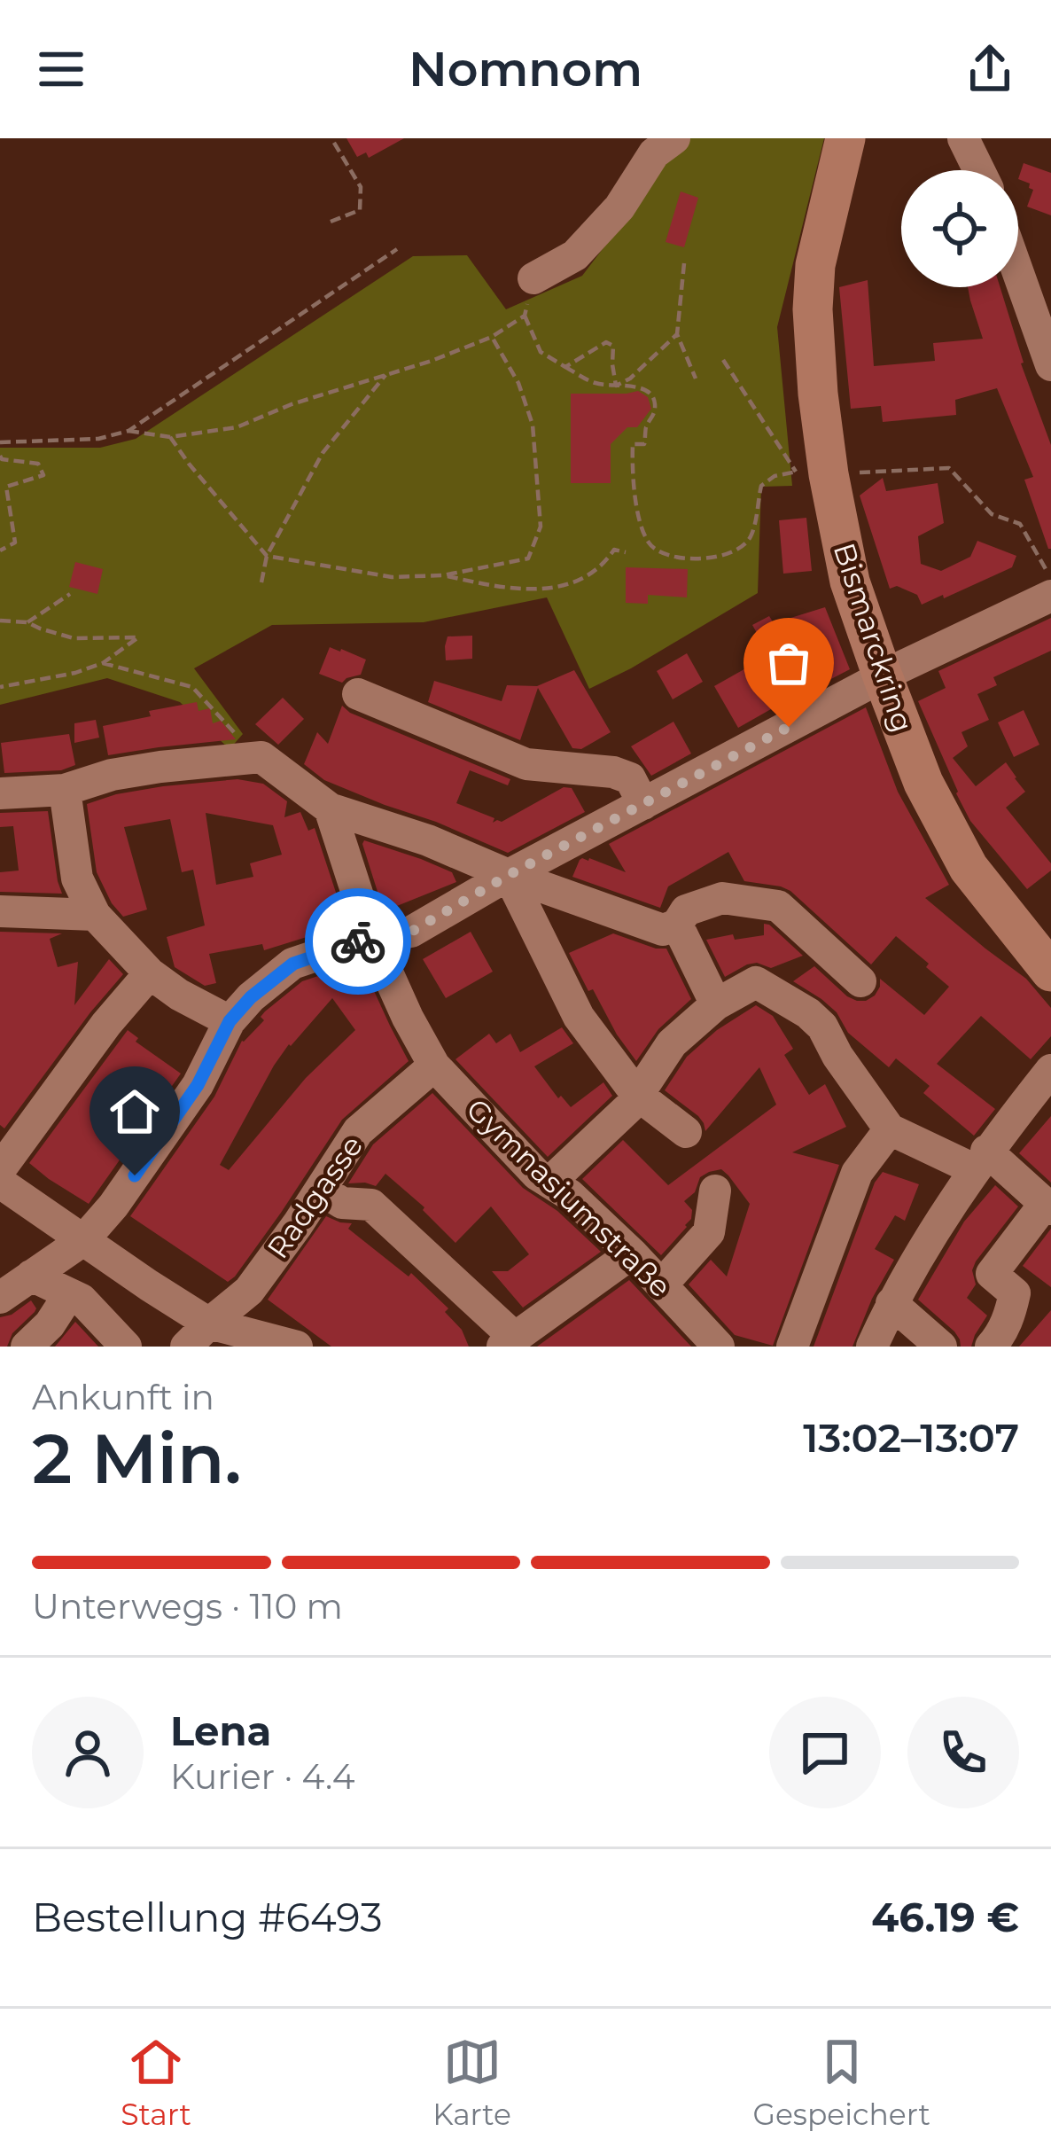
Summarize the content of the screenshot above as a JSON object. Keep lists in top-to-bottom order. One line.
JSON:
{"streets":{"main road":["Bismarckring"],"street":["Radgasse","Gymnasiumstraße"]},"crossings":[["Radgasse","Gymnasiumstraße"]],"page":{"header":"Nomnom","heading":["2 Min.","Ankunft in","13:02–13:07"],"panel":["Lena","Kurier · 4.4","Bestellung #6493","46.19 €"],"bar":"Unterwegs · 110 m","tabs":["Start","Karte","Gespeichert"]}}
